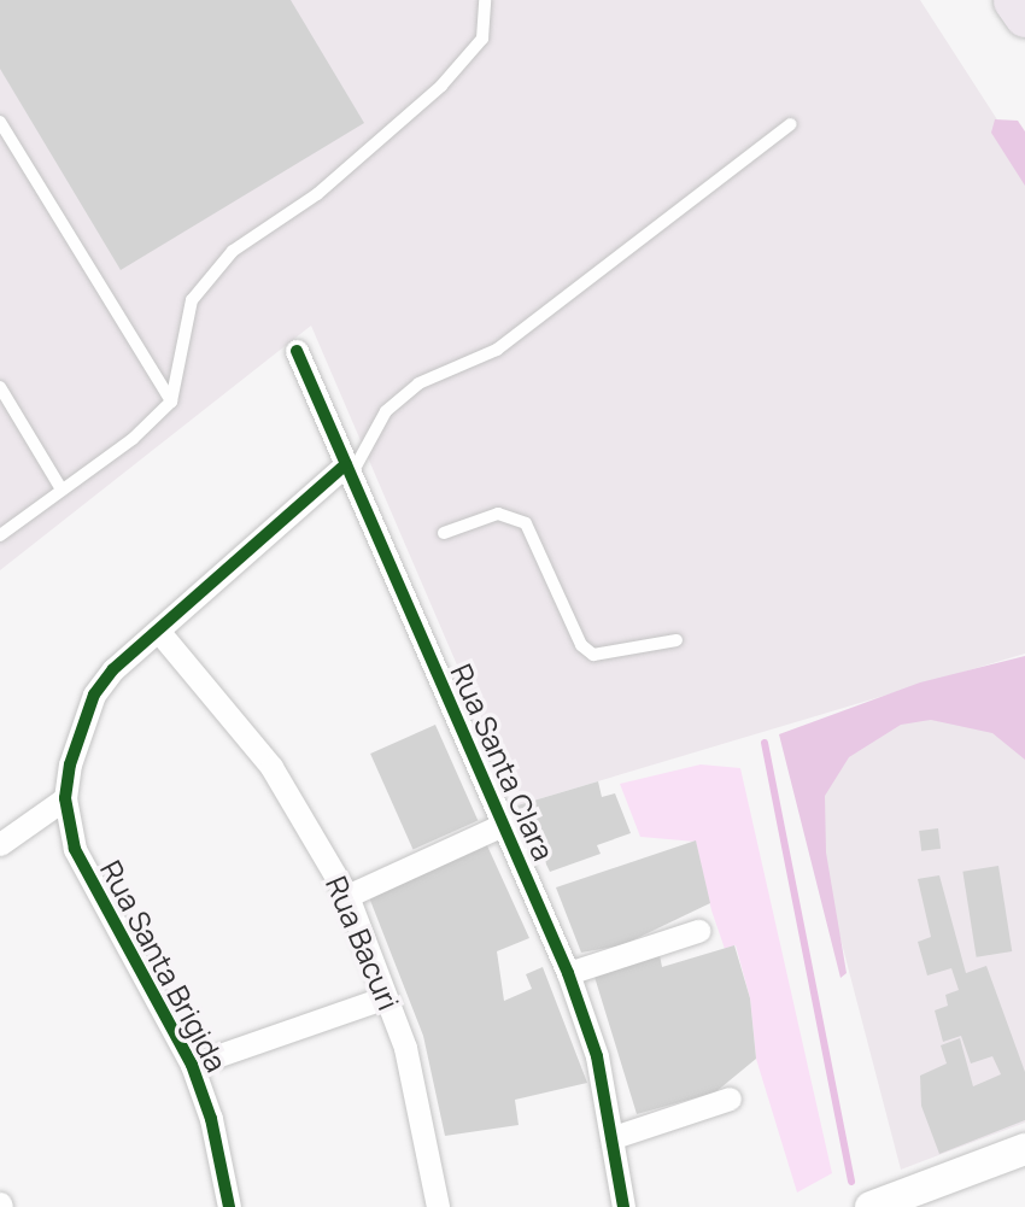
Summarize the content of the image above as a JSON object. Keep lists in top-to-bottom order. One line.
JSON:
{"streets":{"street":["Rua Santa Clara","Rua Bacuri","Rua Santa Brigida"]}}
